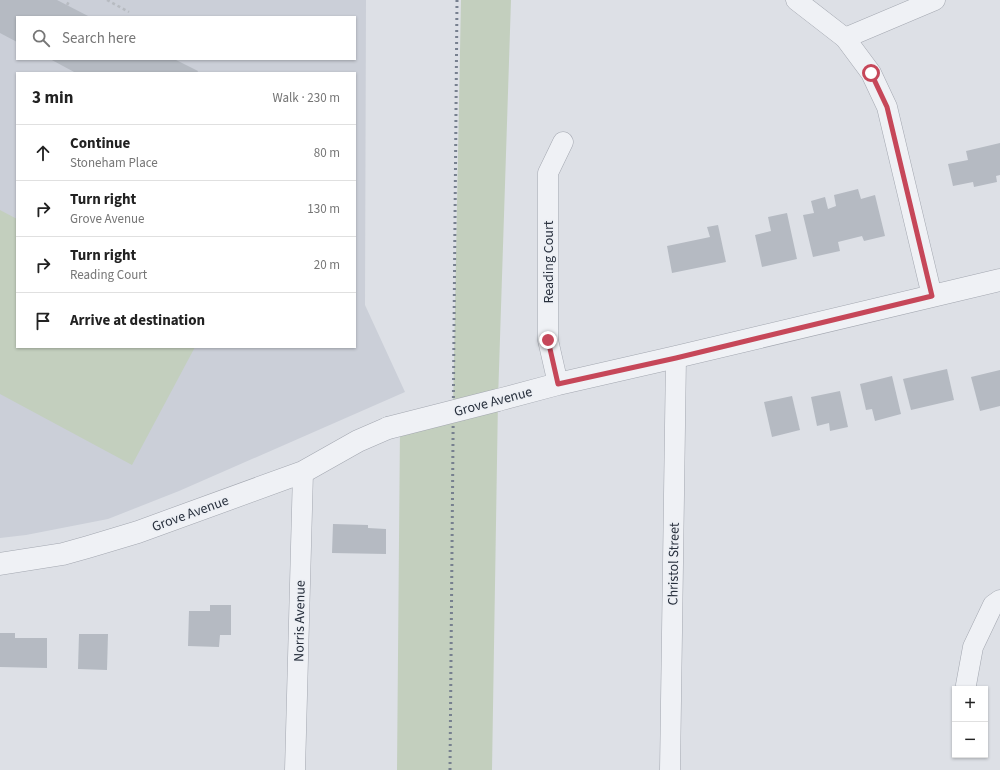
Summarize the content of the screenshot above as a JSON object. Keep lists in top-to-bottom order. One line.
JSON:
{"streets":{"street":["Reading Court","Grove Avenue","Christol Street","Norris Avenue"]},"crossings":[["Reading Court","Grove Avenue"],["Grove Avenue","Christol Street"],["Grove Avenue","Norris Avenue"]],"page":{"search":"Search here","heading":["3 min","Walk · 230 m"],"list":[["Continue","Stoneham Place","80 m"],["Turn right","Grove Avenue","130 m"],["Turn right","Reading Court","20 m"],"Arrive at destination"],"map_buttons":["+","−"]}}
